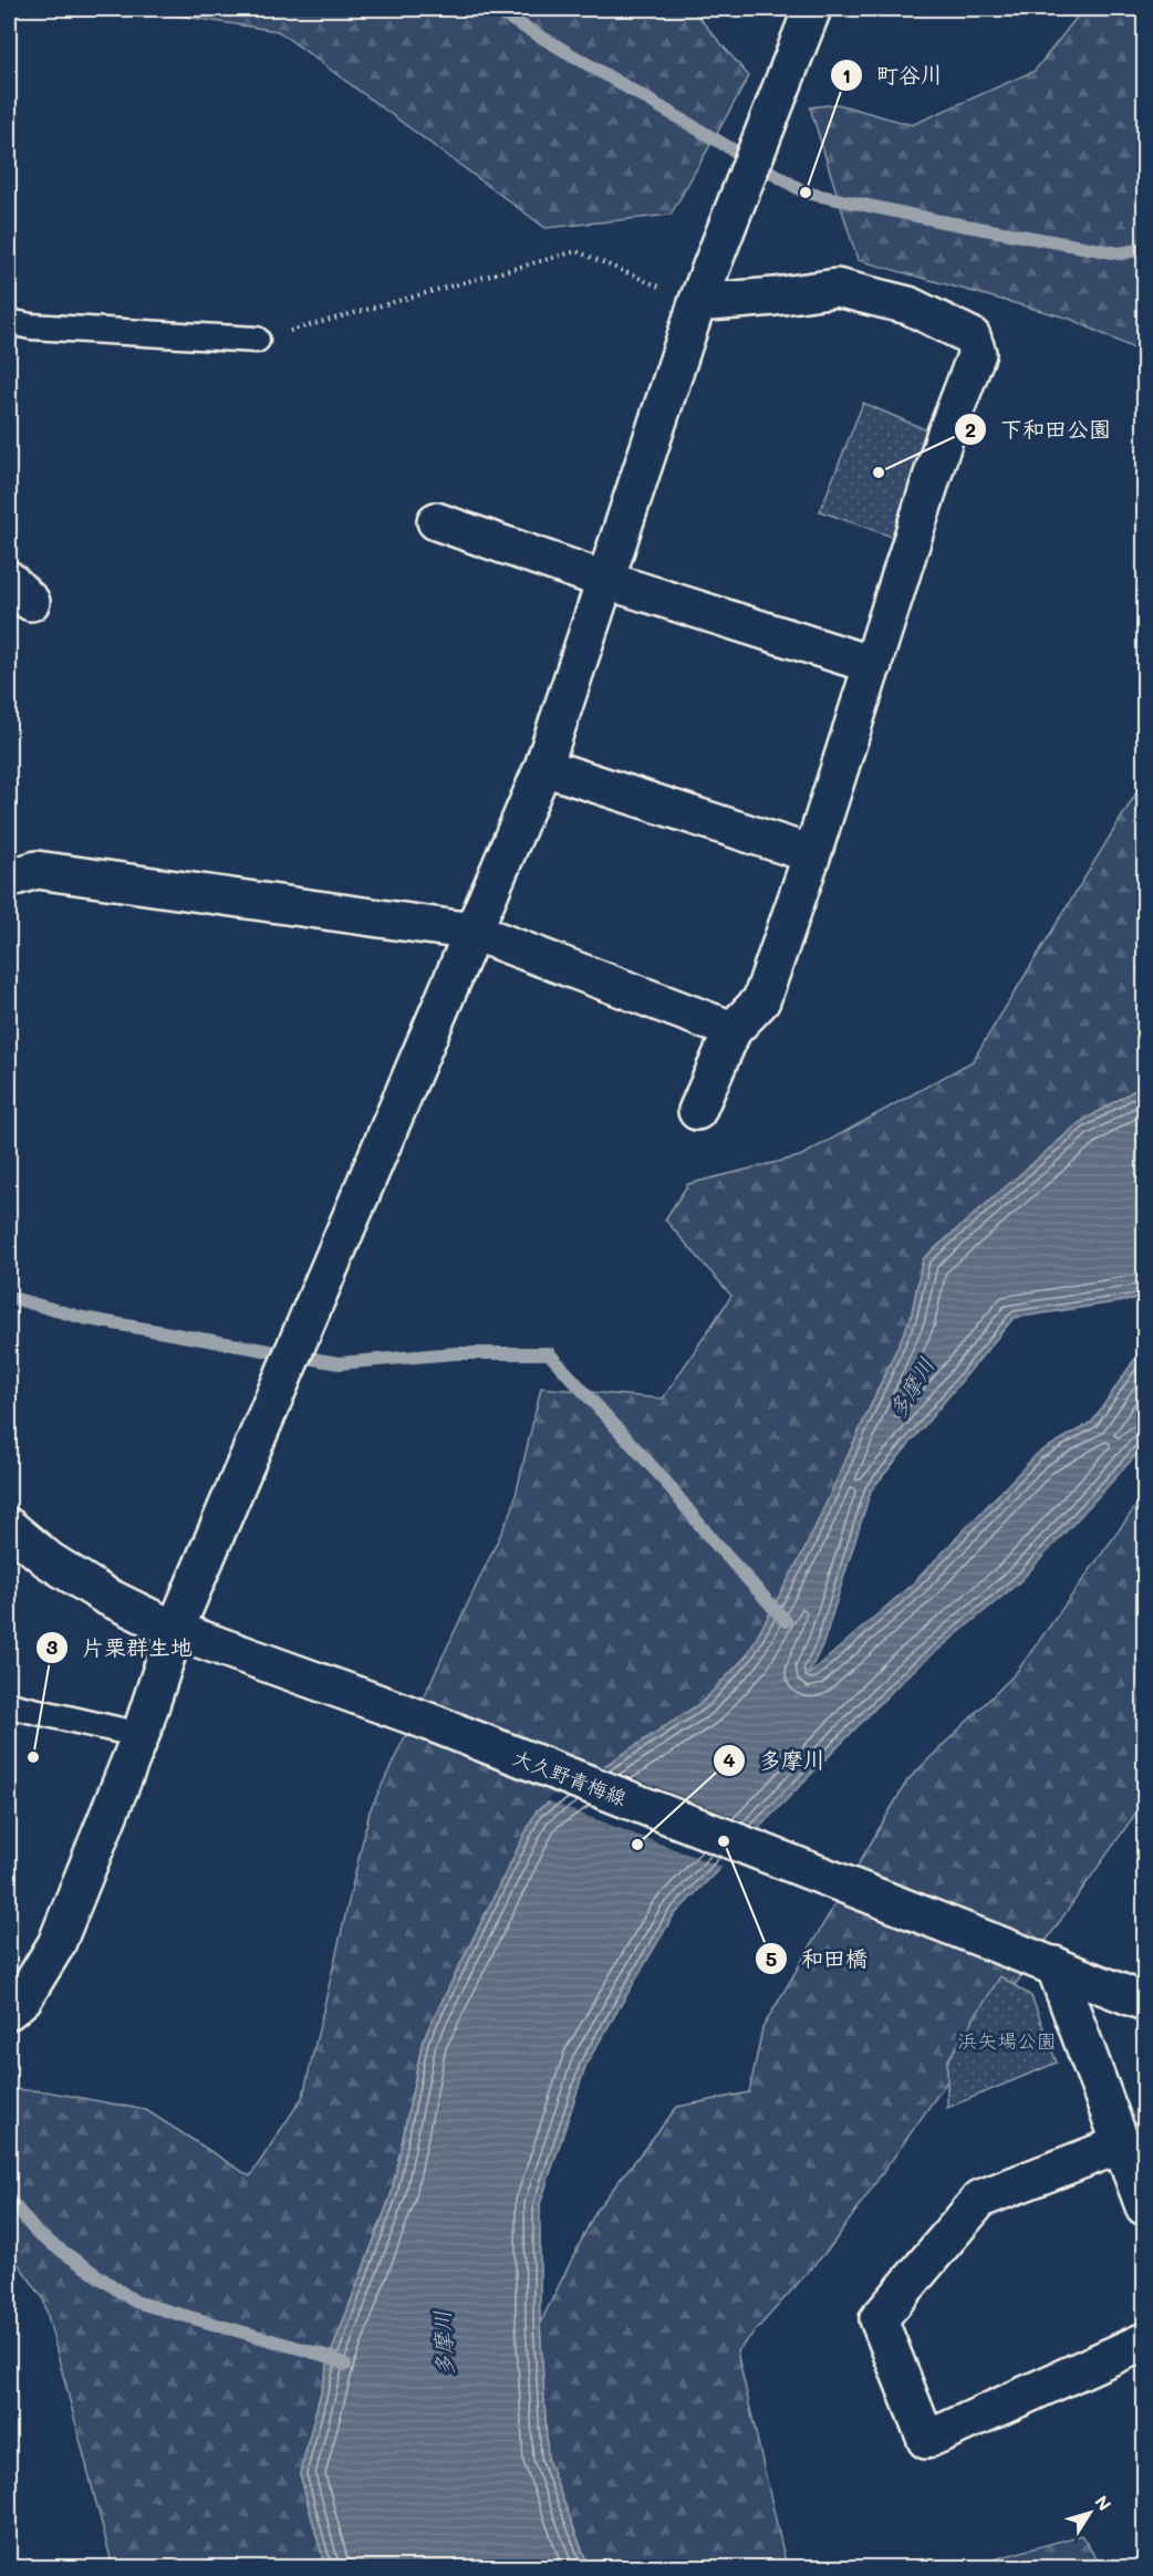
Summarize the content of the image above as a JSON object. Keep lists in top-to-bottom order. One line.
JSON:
{"streets":{"street":["大久野青梅線"]},"water":["多摩川"],"parks":["浜矢場公園"],"places":["町谷川","下和田公園","片栗群生地","和田橋","多摩川"],"north":"top right"}
